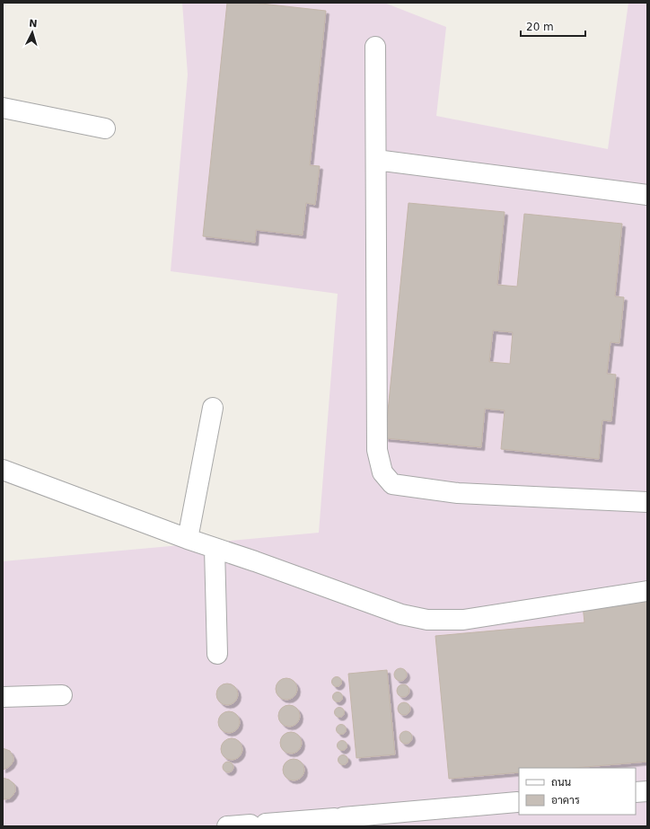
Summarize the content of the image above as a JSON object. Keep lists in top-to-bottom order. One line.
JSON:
{"legend":["ถนน","อาคาร"],"scale_bar":"20 m","north":"top"}
